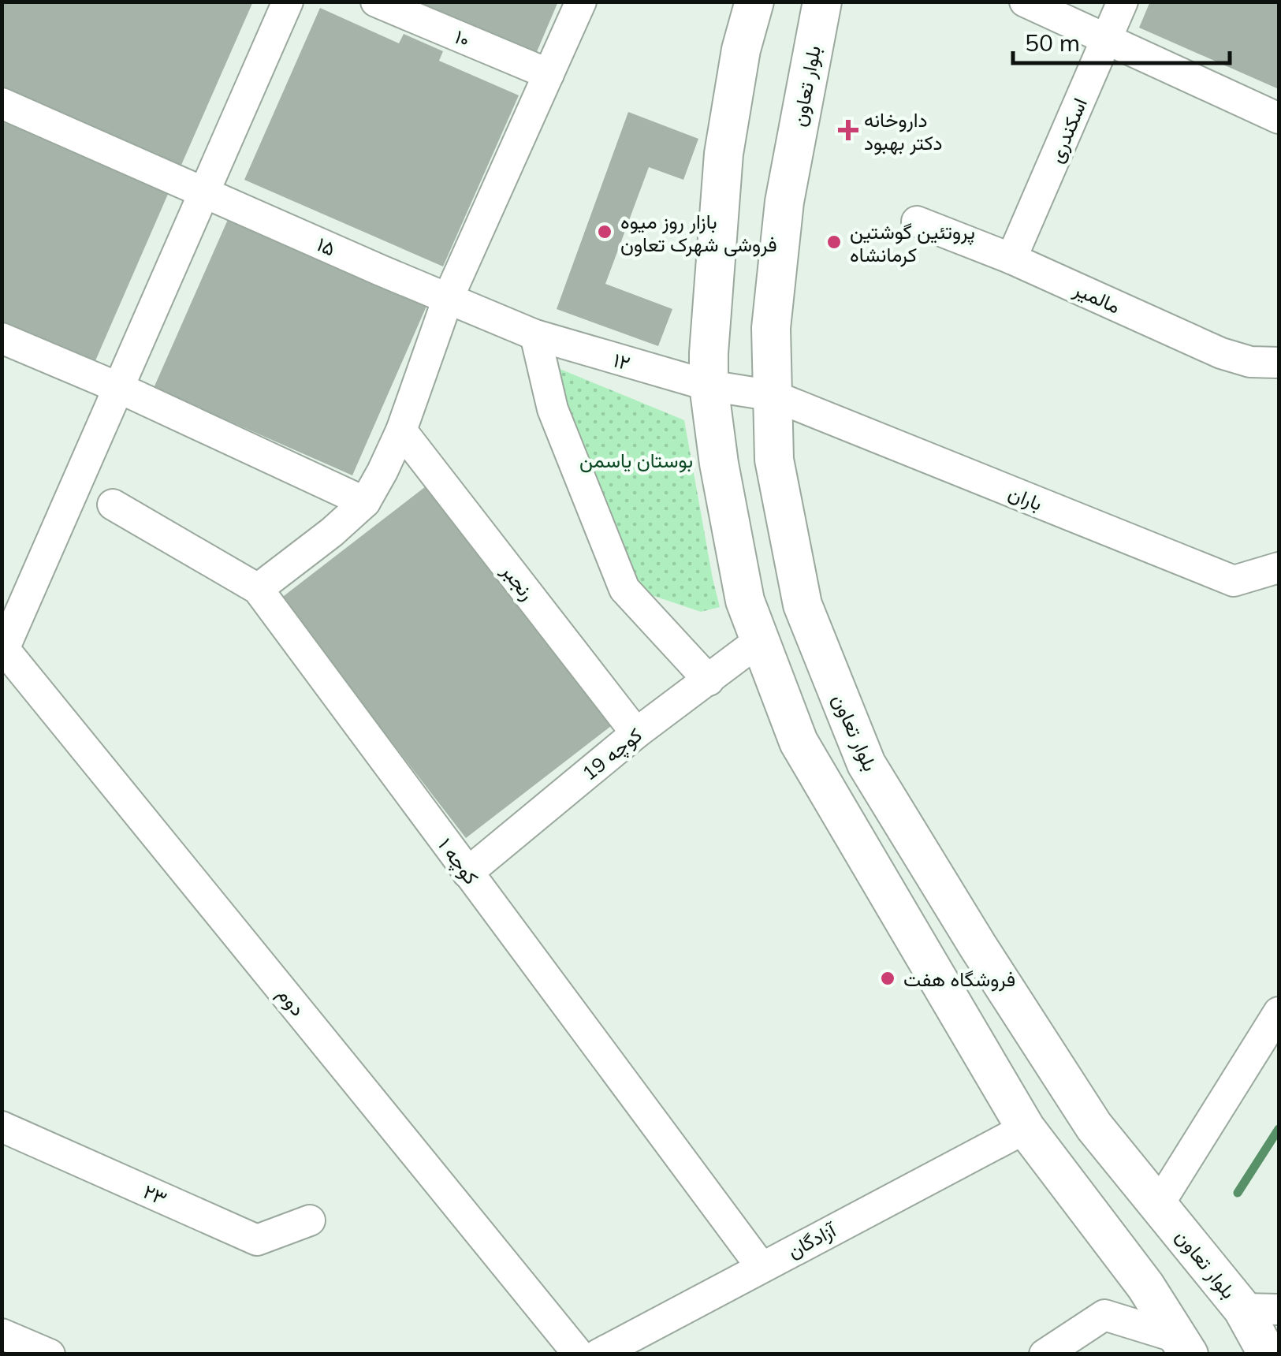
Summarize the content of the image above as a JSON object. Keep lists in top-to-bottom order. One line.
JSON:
{"streets":{"main road":["بلوار تعاون"],"street":["۱۰","اسکندری","۱۵","مالمیر","۱۲","باران","رنجبر","کوچه 19","کوچه ۱","دوم","۲۳","آزادگان"]},"crossings":[["بلوار تعاون","۱۲"],["بلوار تعاون","باران"],["اسکندری","مالمیر"],["۱۵","۱۲"],["۱۲","باران"],["رنجبر","کوچه 19"],["کوچه 19","کوچه ۱"],["کوچه ۱","آزادگان"]],"parks":["بوستان یاسمن"],"places":{"health":["داروخانه دکتر بهبود"],"other":["بازار روز میوه فروشی شهرک تعاون","پروتئین گوشتین کرمانشاه","فروشگاه هفت"]},"scale_bar":"50 m"}
